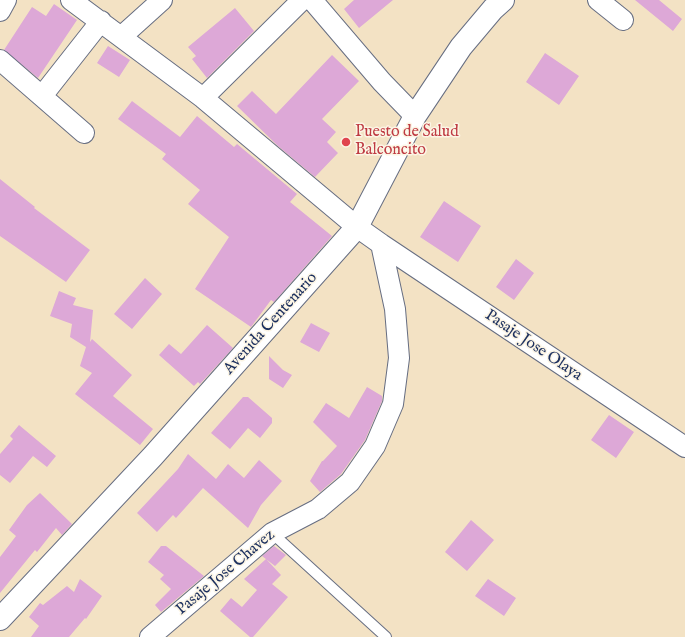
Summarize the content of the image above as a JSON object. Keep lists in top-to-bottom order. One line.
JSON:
{"streets":{"main road":["Avenida Centenario"],"street":["Pasaje Jose Olaya","Pasaje Jose Chavez"]},"crossings":[["Pasaje Jose Olaya","Pasaje Jose Chavez"]],"places":["Puesto de Salud Balconcito"]}
